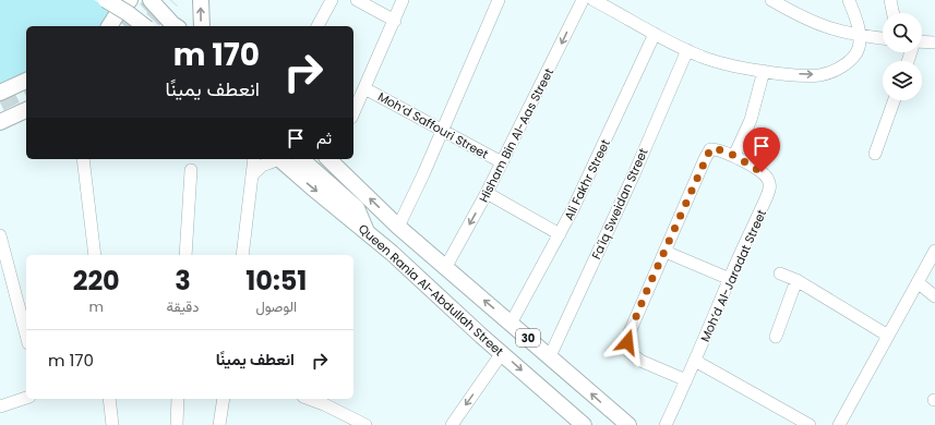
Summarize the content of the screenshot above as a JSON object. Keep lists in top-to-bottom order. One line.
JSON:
{"streets":{"main road":["Queen Rania Al-Abdullah Street","30"],"street":["Moh‘d Saffouri Street","Hisham Bin Al-Aas Street","Ali Fakhr Street","Fa'iq Sweidan Street","Moh‘d Al-Jaradat Street"]},"crossings":[["Moh‘d Saffouri Street","Hisham Bin Al-Aas Street"],["Hisham Bin Al-Aas Street","30"],["Ali Fakhr Street","30"],["Fa'iq Sweidan Street","30"]],"page":{"turn":["170 m","انعطف يمينًا"],"then":"ثم","eta":["10:51","الوصول","3","دقيقة","220","m"],"list":[{"name":"انعطف يمينًا","value":"170 m"}]}}
